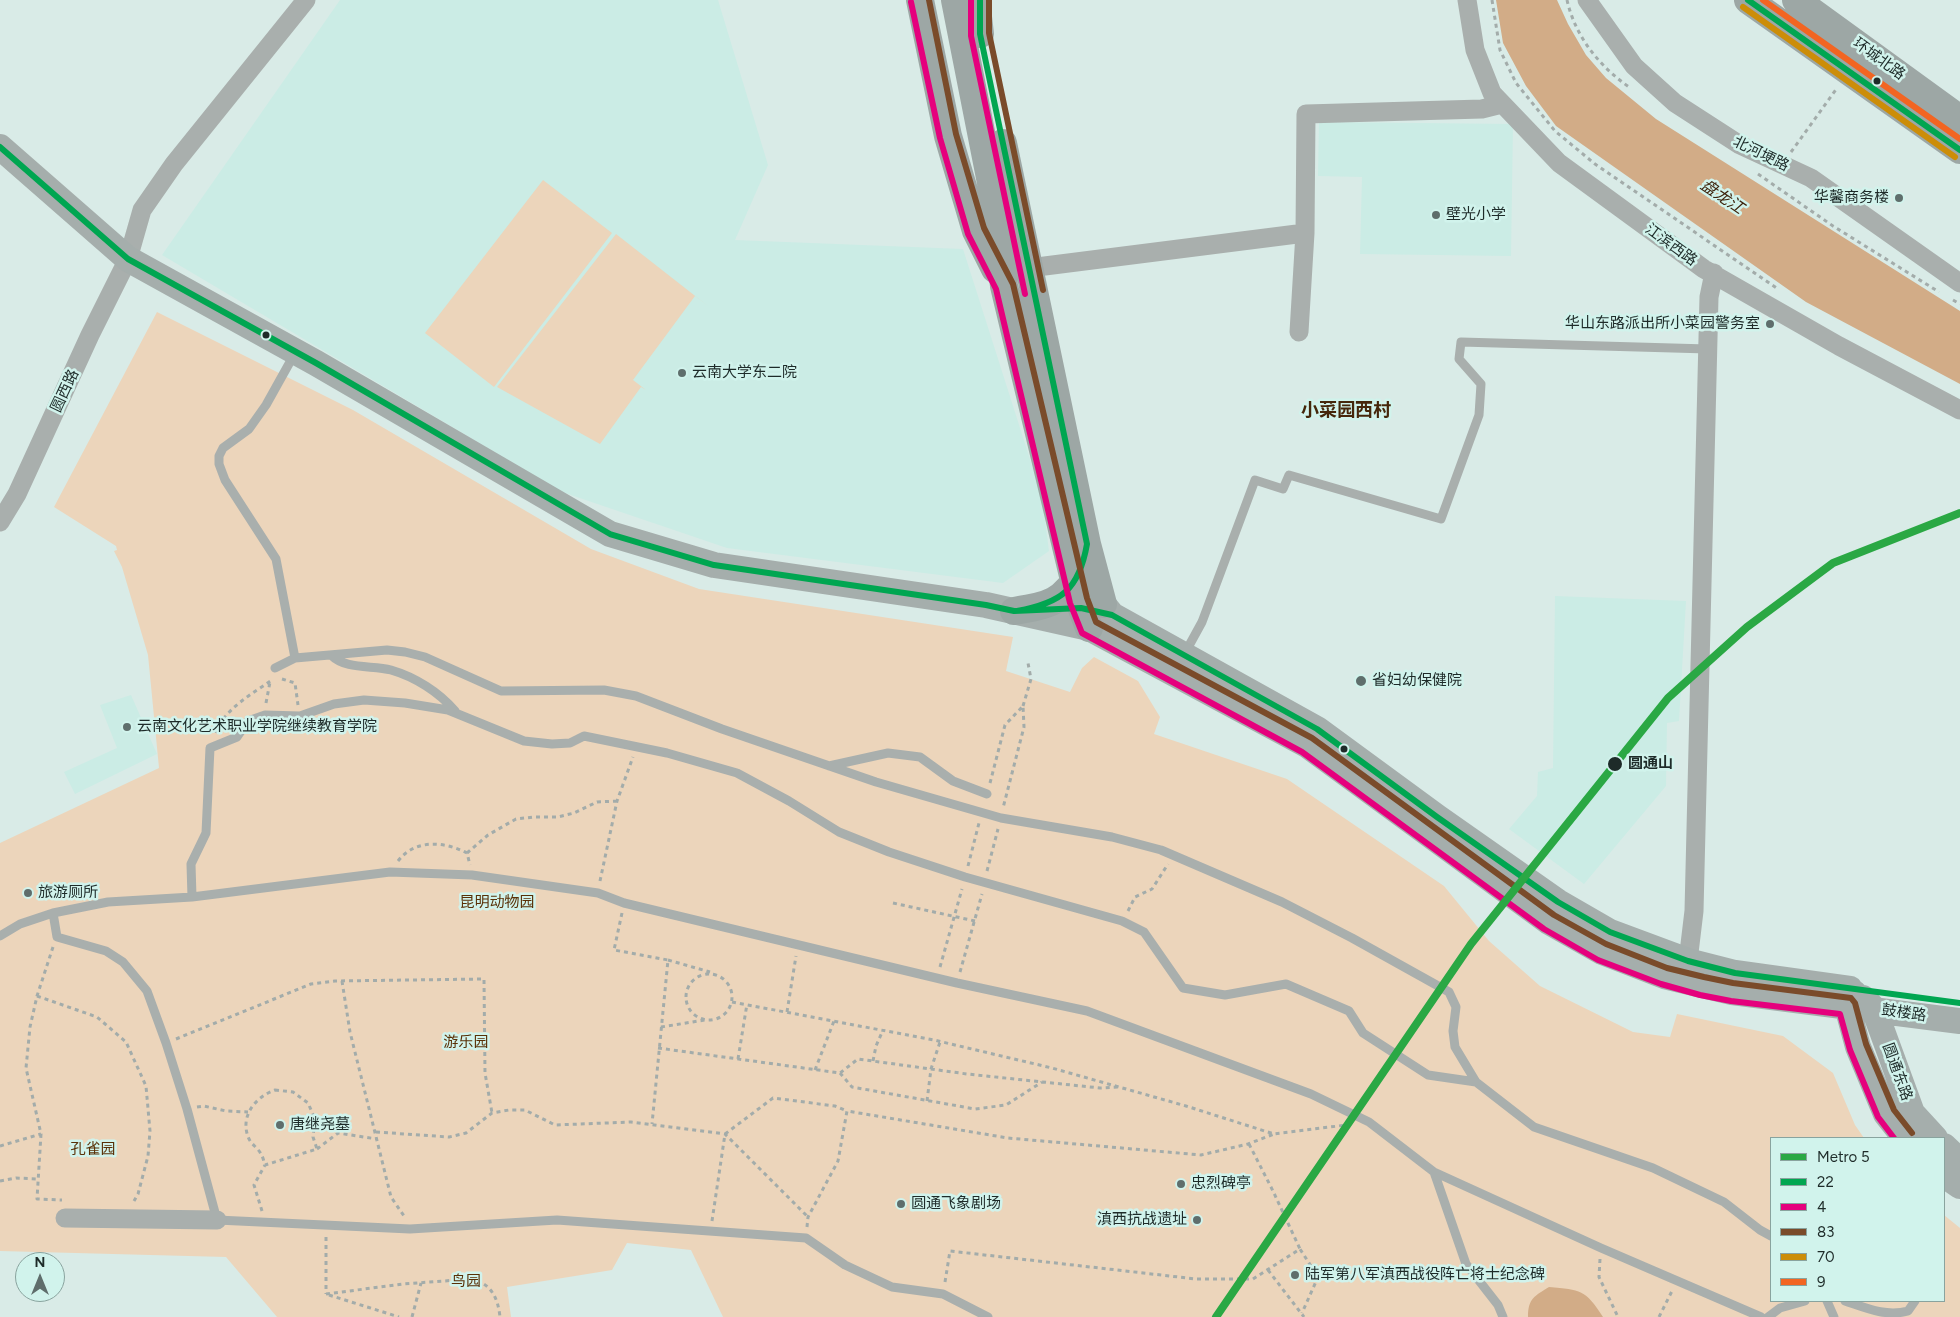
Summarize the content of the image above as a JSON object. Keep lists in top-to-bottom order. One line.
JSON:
{"streets":{"main road":["环城北路","鼓楼路","圆通东路"],"street":["北河埂路","江滨西路","圆西路"]},"crossings":[["鼓楼路","圆通东路"]],"districts":["小菜园西村"],"water":["盘龙江"],"parks":["昆明动物园","游乐园","孔雀园","鸟园"],"places":["华馨商务楼","壁光小学","华山东路派出所小菜园警务室","云南大学东二院","省妇幼保健院","云南文化艺术职业学院继续教育学院","圆通山","旅游厕所","唐继尧墓","忠烈碑亭","圆通飞象剧场","滇西抗战遗址","陆军第八军滇西战役阵亡将士纪念碑"],"lines":["transit line 22","transit line 4","transit line 83","transit line 9","transit line 70","metro line 5"],"legend":["Metro 5","22","4","83","70","9"],"north":"top"}
